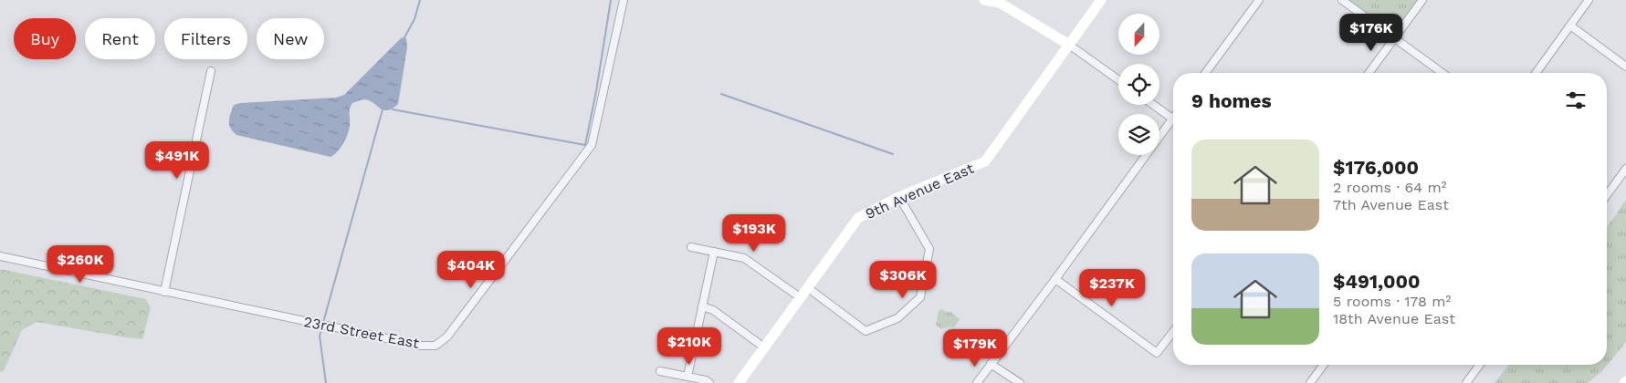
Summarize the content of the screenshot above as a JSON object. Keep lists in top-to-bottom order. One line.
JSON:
{"streets":{"street":["9th Avenue East","23rd Street East"]},"north":"bottom","page":{"price":["$176K","$491K","$193K","$260K","$404K","$306K","$237K","$210K","$179K"],"chip":["Buy","Rent","Filters","New"],"heading":"9 homes","list":[{"name":"$176,000","note":"2 rooms · 64 m² · 7th Avenue East"},{"name":"$491,000","note":"5 rooms · 178 m² · 18th Avenue East"}]}}
